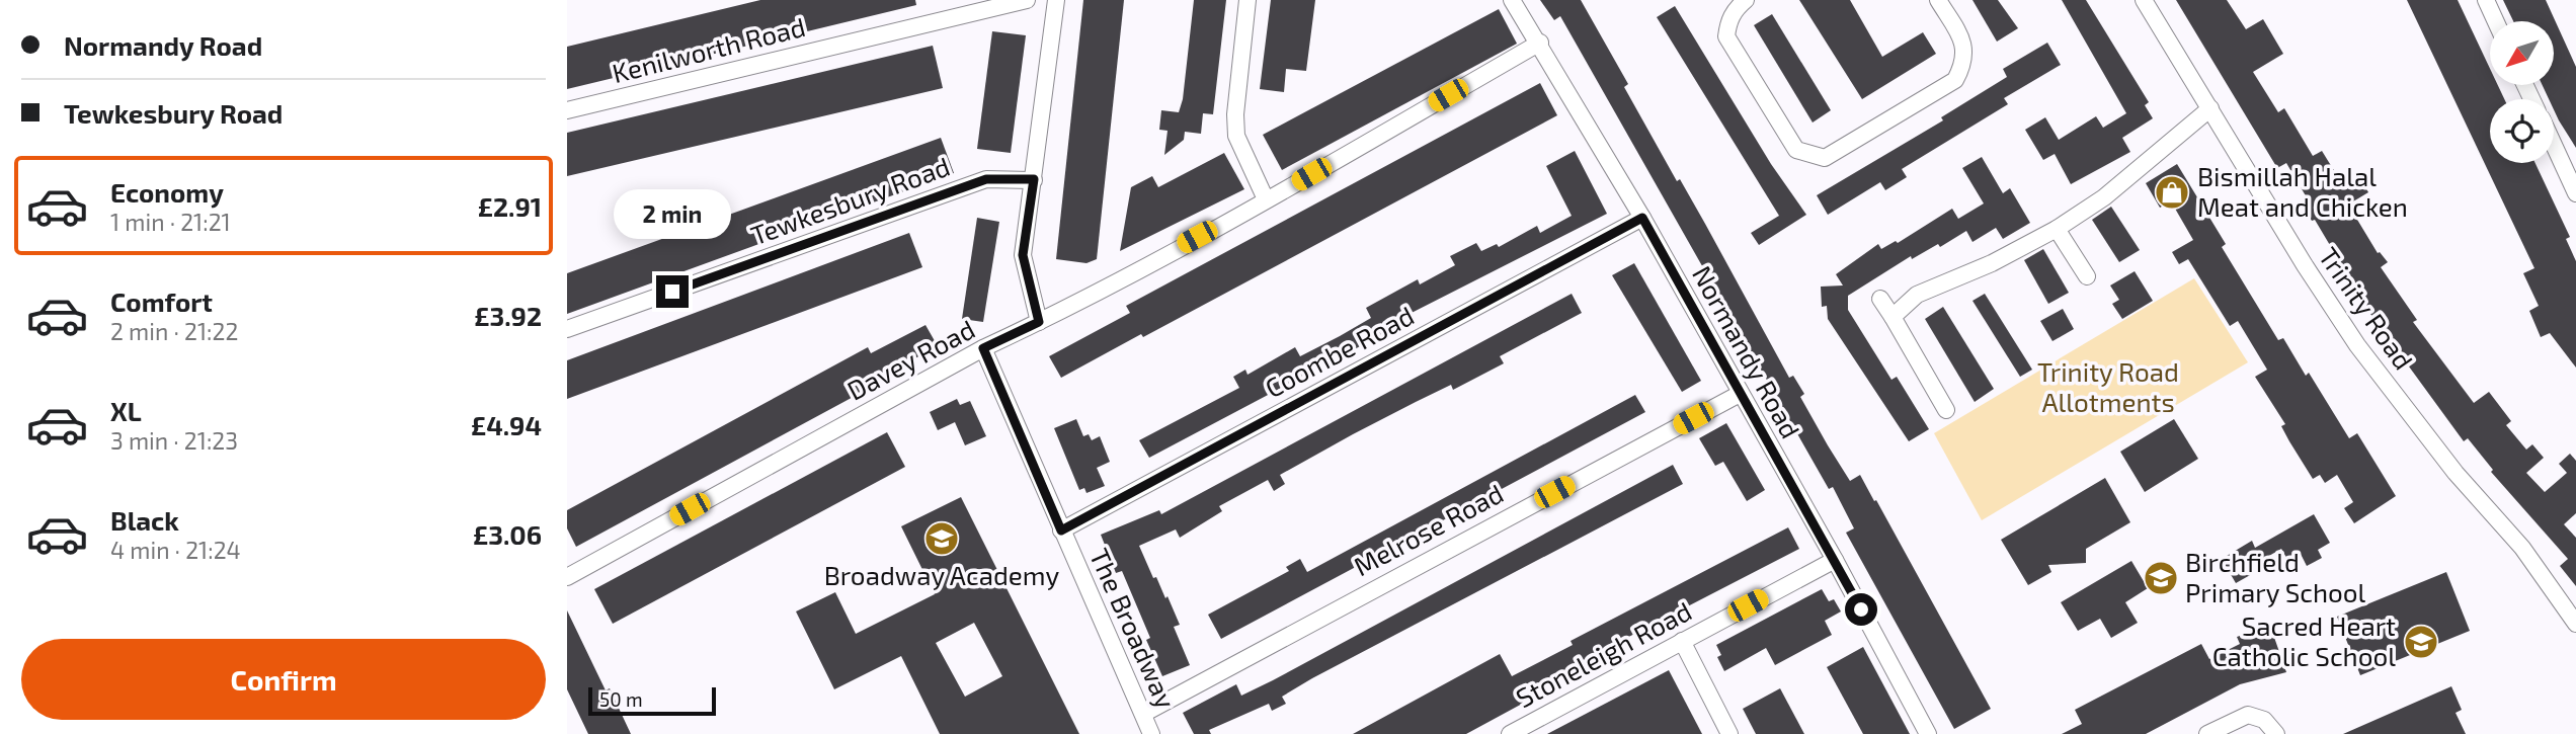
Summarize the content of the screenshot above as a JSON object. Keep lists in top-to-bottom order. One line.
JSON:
{"streets":{"street":["Kenilworth Road","Tewkesbury Road","Trinity Road","Coombe Road","Normandy Road","Davey Road","Melrose Road","The Broadway","Stoneleigh Road"]},"crossings":[["Coombe Road","Normandy Road"],["Coombe Road","The Broadway"],["Normandy Road","Davey Road"],["Normandy Road","Melrose Road"],["Normandy Road","Stoneleigh Road"],["Davey Road","The Broadway"],["Melrose Road","The Broadway"]],"parks":["Trinity Road Allotments"],"places":{"shop":["Bismillah Halal Meat and Chicken"],"school or university":["Broadway Academy","Birchfield Primary School","Sacred Heart Catholic School"]},"scale_bar":"50 m","north":"bottom left","page":{"banner":["Normandy Road","Tewkesbury Road"],"list":[{"name":"Economy","note":"1 min · 21:21","value":"£2.91"},{"name":"Comfort","note":"2 min · 21:22","value":"£3.92"},{"name":"XL","note":"3 min · 21:23","value":"£4.94"},{"name":"Black","note":"4 min · 21:24","value":"£3.06"}],"bubble":"2 min","buttons":"Confirm","scale":"50 m"}}
